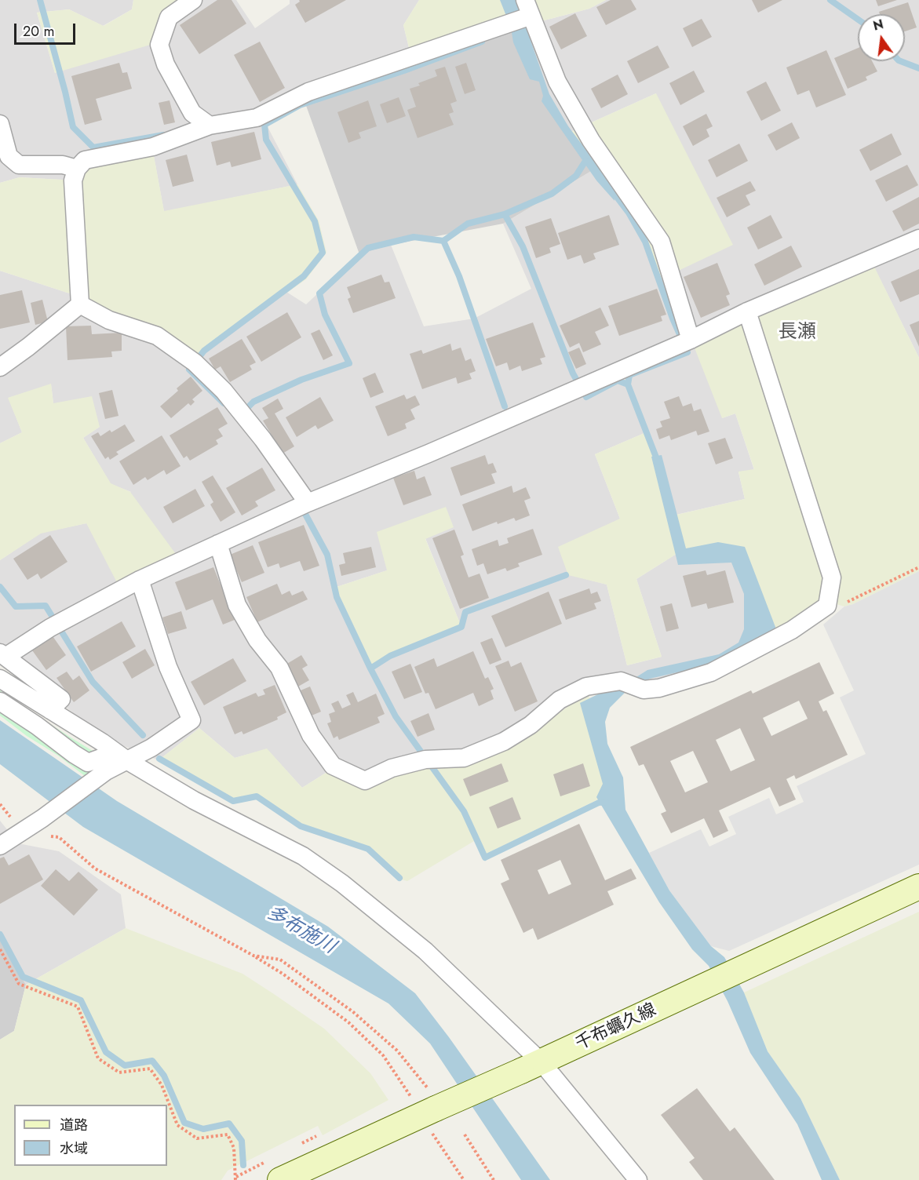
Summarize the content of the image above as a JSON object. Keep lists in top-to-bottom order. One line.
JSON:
{"streets":{"street":["千布蠣久線"]},"districts":["長瀬"],"water":["多布施川"],"legend":["道路","水域"],"scale_bar":"20 m","north":"top"}
